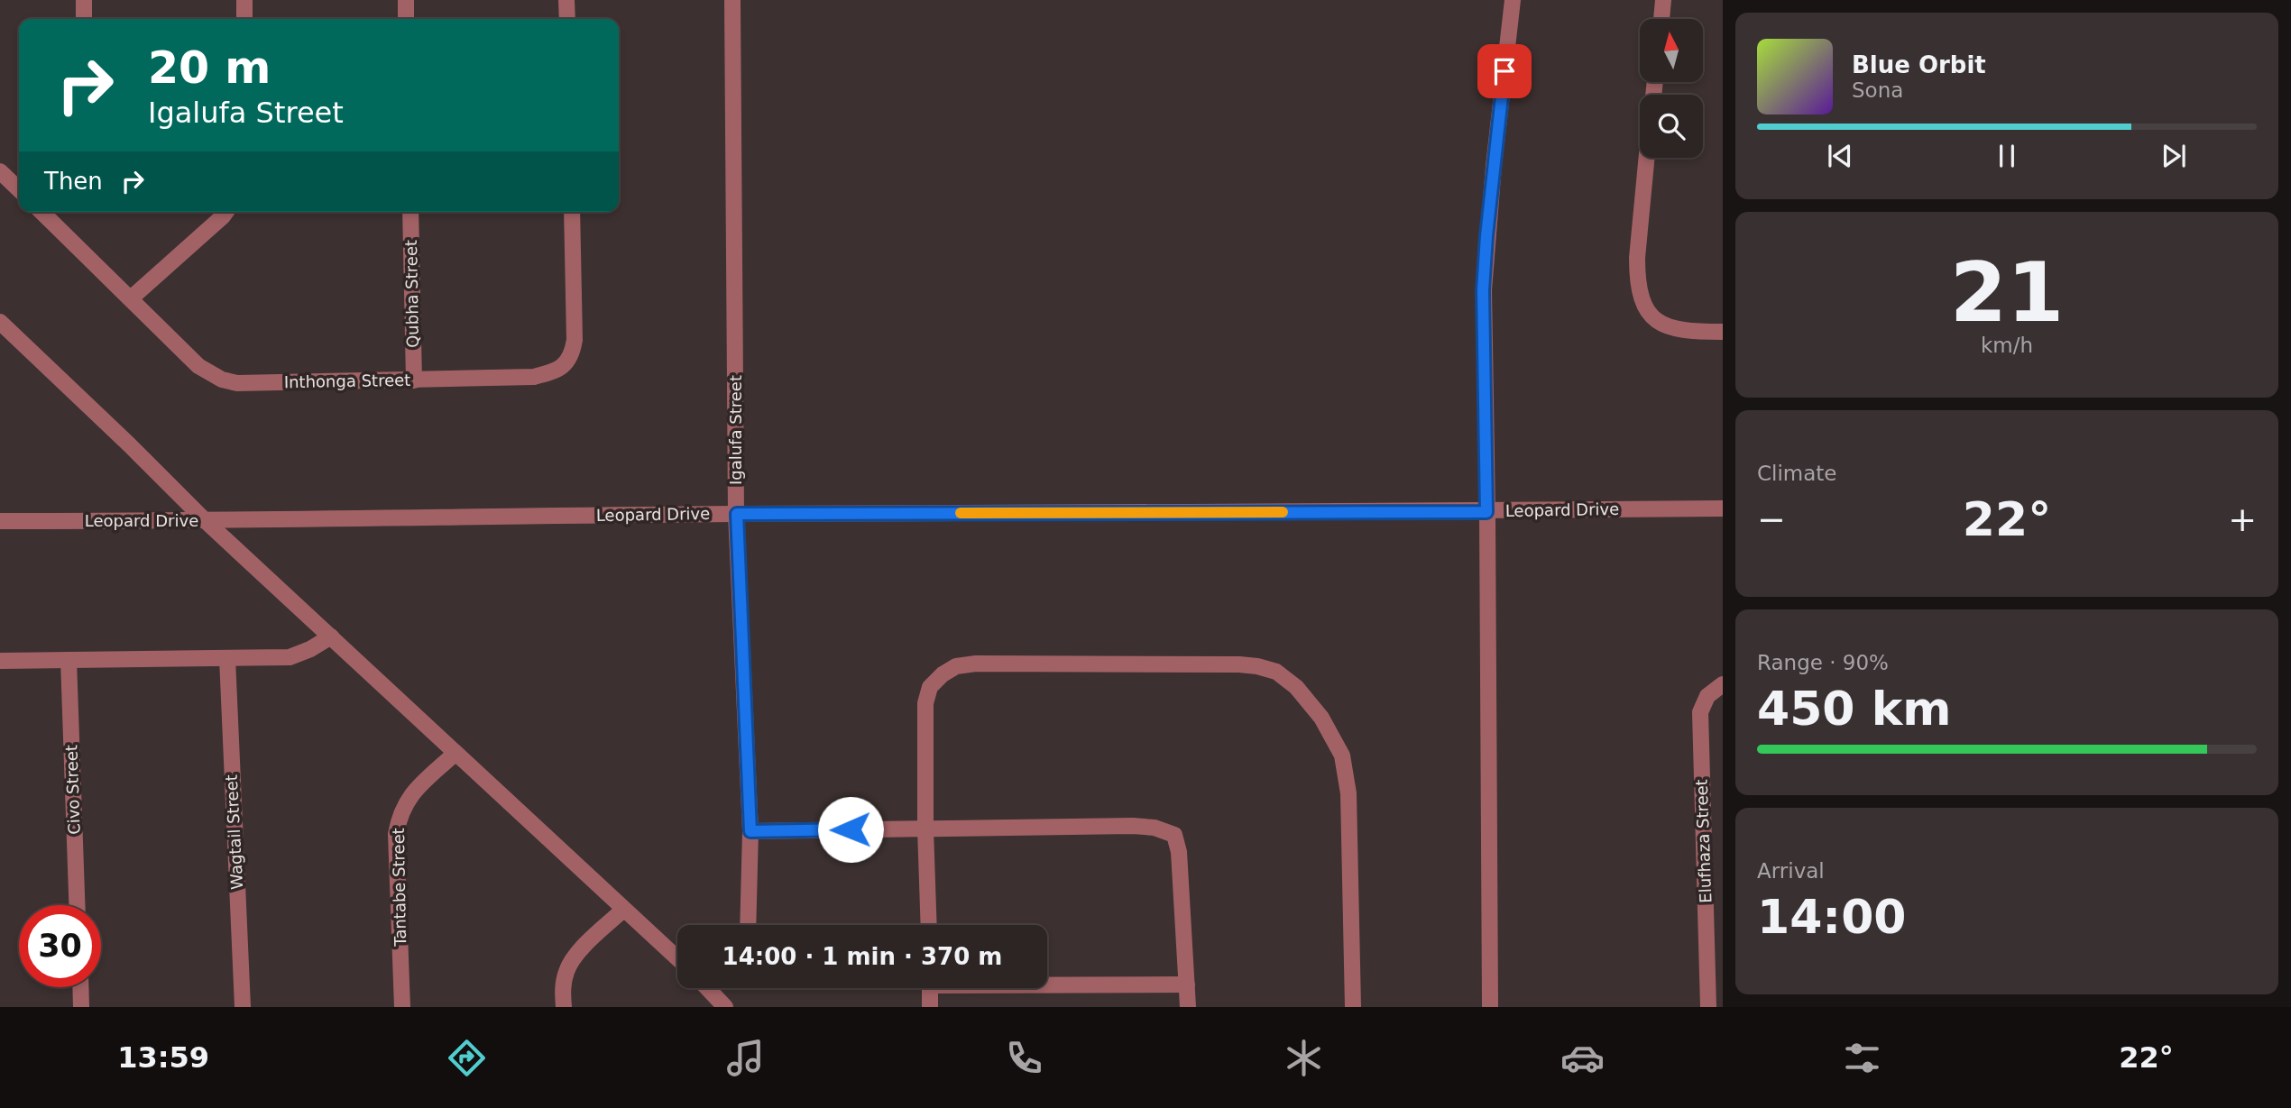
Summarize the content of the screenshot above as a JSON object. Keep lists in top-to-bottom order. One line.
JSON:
{"streets":{"street":["Qubha Street","Inthonga Street","Igalufa Street","Leopard Drive","Civo Street","Wagtail Street","Elufhaza Street","Tantabe Street"]},"crossings":[["Qubha Street","Inthonga Street"],["Igalufa Street","Leopard Drive"]],"north":"top","page":{"turn":["20 m","Igalufa Street"],"song":["Blue Orbit","Sona"],"then":"Then","tile":[["21","km/h"],"Climate",["Range · 90%","450 km"],["Arrival","14:00"]],"heat":["−","22°","+"],"limit":"30","trip":"14:00 · 1 min · 370 m","tabs":["13:59","22°"]}}
